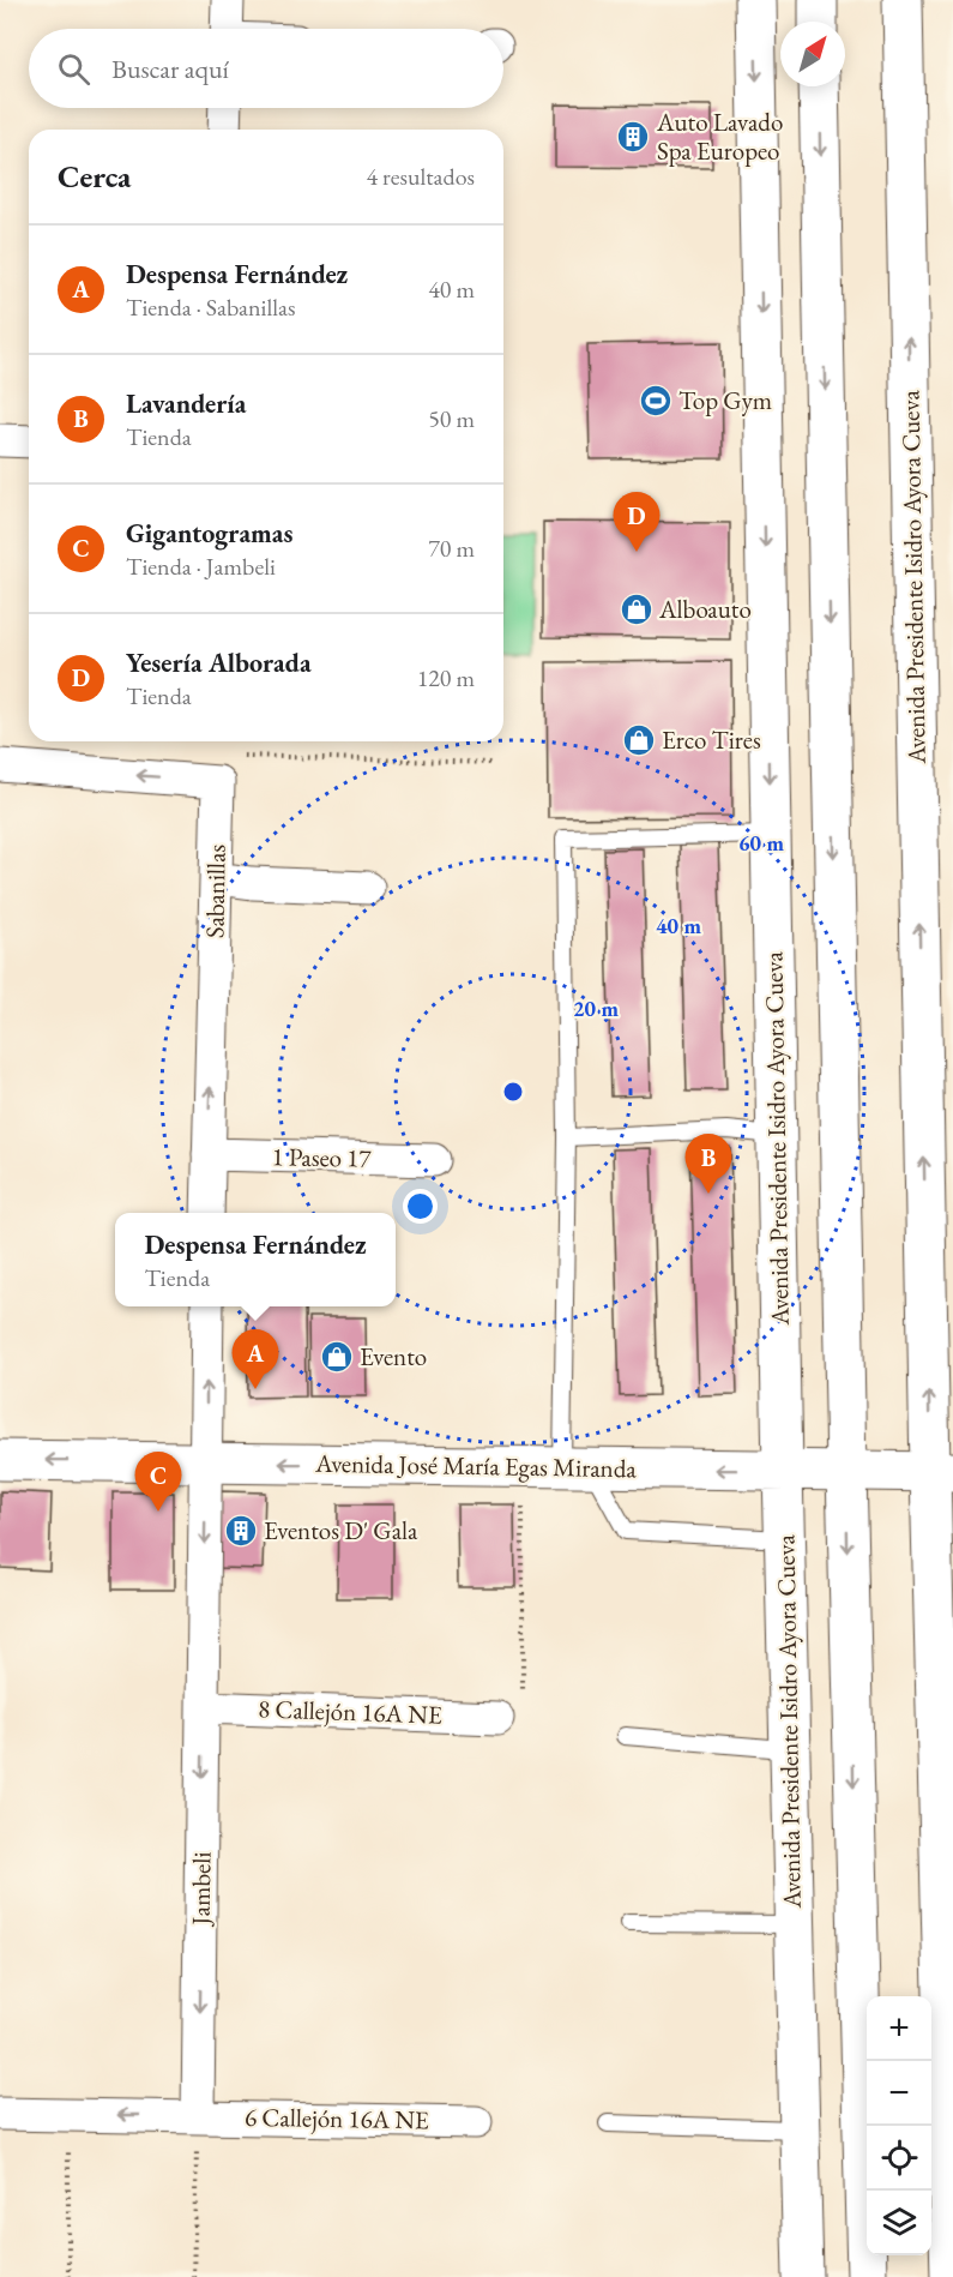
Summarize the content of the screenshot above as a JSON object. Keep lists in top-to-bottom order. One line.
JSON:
{"streets":{"main road":["Avenida Presidente Isidro Ayora Cueva","Avenida José María Egas Miranda"],"street":["Sabanillas","1 Paseo 17","8 Callejón 16A NE","Jambeli","6 Callejón 16A NE"]},"crossings":[["Avenida Presidente Isidro Ayora Cueva","Avenida José María Egas Miranda"],["Sabanillas","1 Paseo 17"],["Avenida José María Egas Miranda","Jambeli"],["8 Callejón 16A NE","Jambeli"],["Jambeli","6 Callejón 16A NE"]],"one_way":["Sabanillas","Avenida José María Egas Miranda","Jambeli"],"places":{"building":["Auto Lavado Spa Europeo","Eventos D' Gala"],"sports":["Top Gym"],"shop":["Alboauto","Erco Tires","Evento"]},"north":"top right","page":{"search":"Buscar aquí","heading":["Cerca","4 resultados"],"list":[{"mark":"A","name":"Despensa Fernández","note":"Tienda · Sabanillas","value":"40 m"},{"mark":"B","name":"Lavandería","note":"Tienda","value":"50 m"},{"mark":"C","name":"Gigantogramas","note":"Tienda · Jambeli","value":"70 m"},{"mark":"D","name":"Yesería Alborada","note":"Tienda","value":"120 m"}],"pins":["D","B","A","C"],"popup":["Despensa Fernández","Tienda"],"map_buttons":["+","−"]},"rings":["60 m","40 m","20 m"]}
